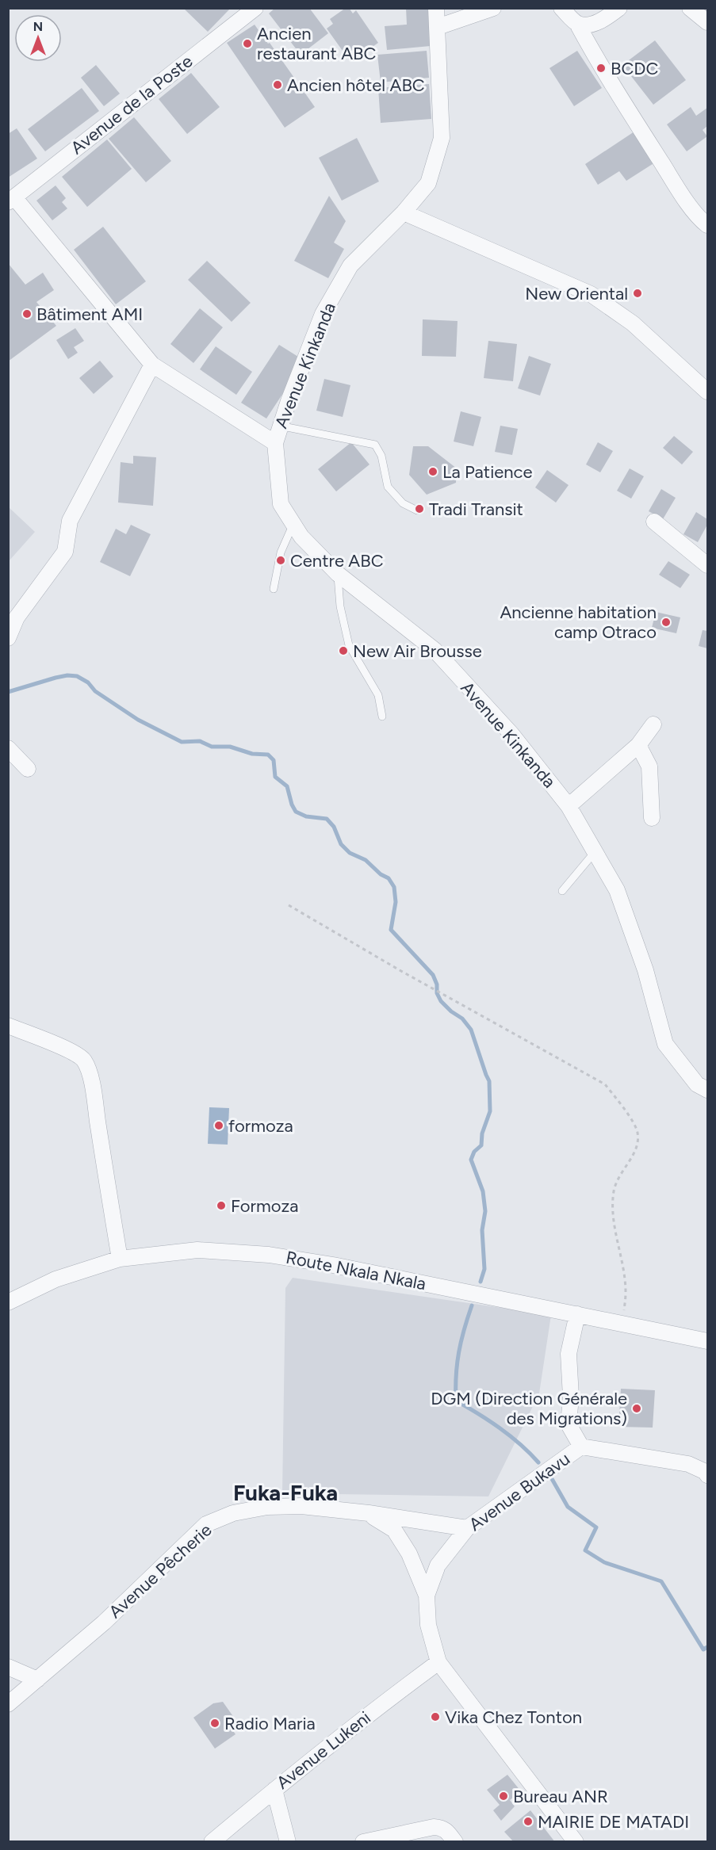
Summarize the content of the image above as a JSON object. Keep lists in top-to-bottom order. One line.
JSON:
{"streets":{"street":["Avenue de la Poste","Avenue Kinkanda","Route Nkala Nkala","Avenue Bukavu","Avenue Pêcherie","Avenue Lukeni"]},"crossings":[["Avenue Bukavu","Avenue Pêcherie"],["Avenue Bukavu","Avenue Lukeni"]],"districts":["Fuka-Fuka"],"places":["Ancien restaurant ABC","BCDC","Ancien hôtel ABC","New Oriental","Bâtiment AMI","La Patience","Tradi Transit","Centre ABC","Ancienne habitation camp Otraco","New Air Brousse","formoza","Formoza","DGM (Direction Générale des Migrations)","Vika Chez Tonton","Radio Maria","Bureau ANR","MAIRIE DE MATADI"],"north":"top"}
